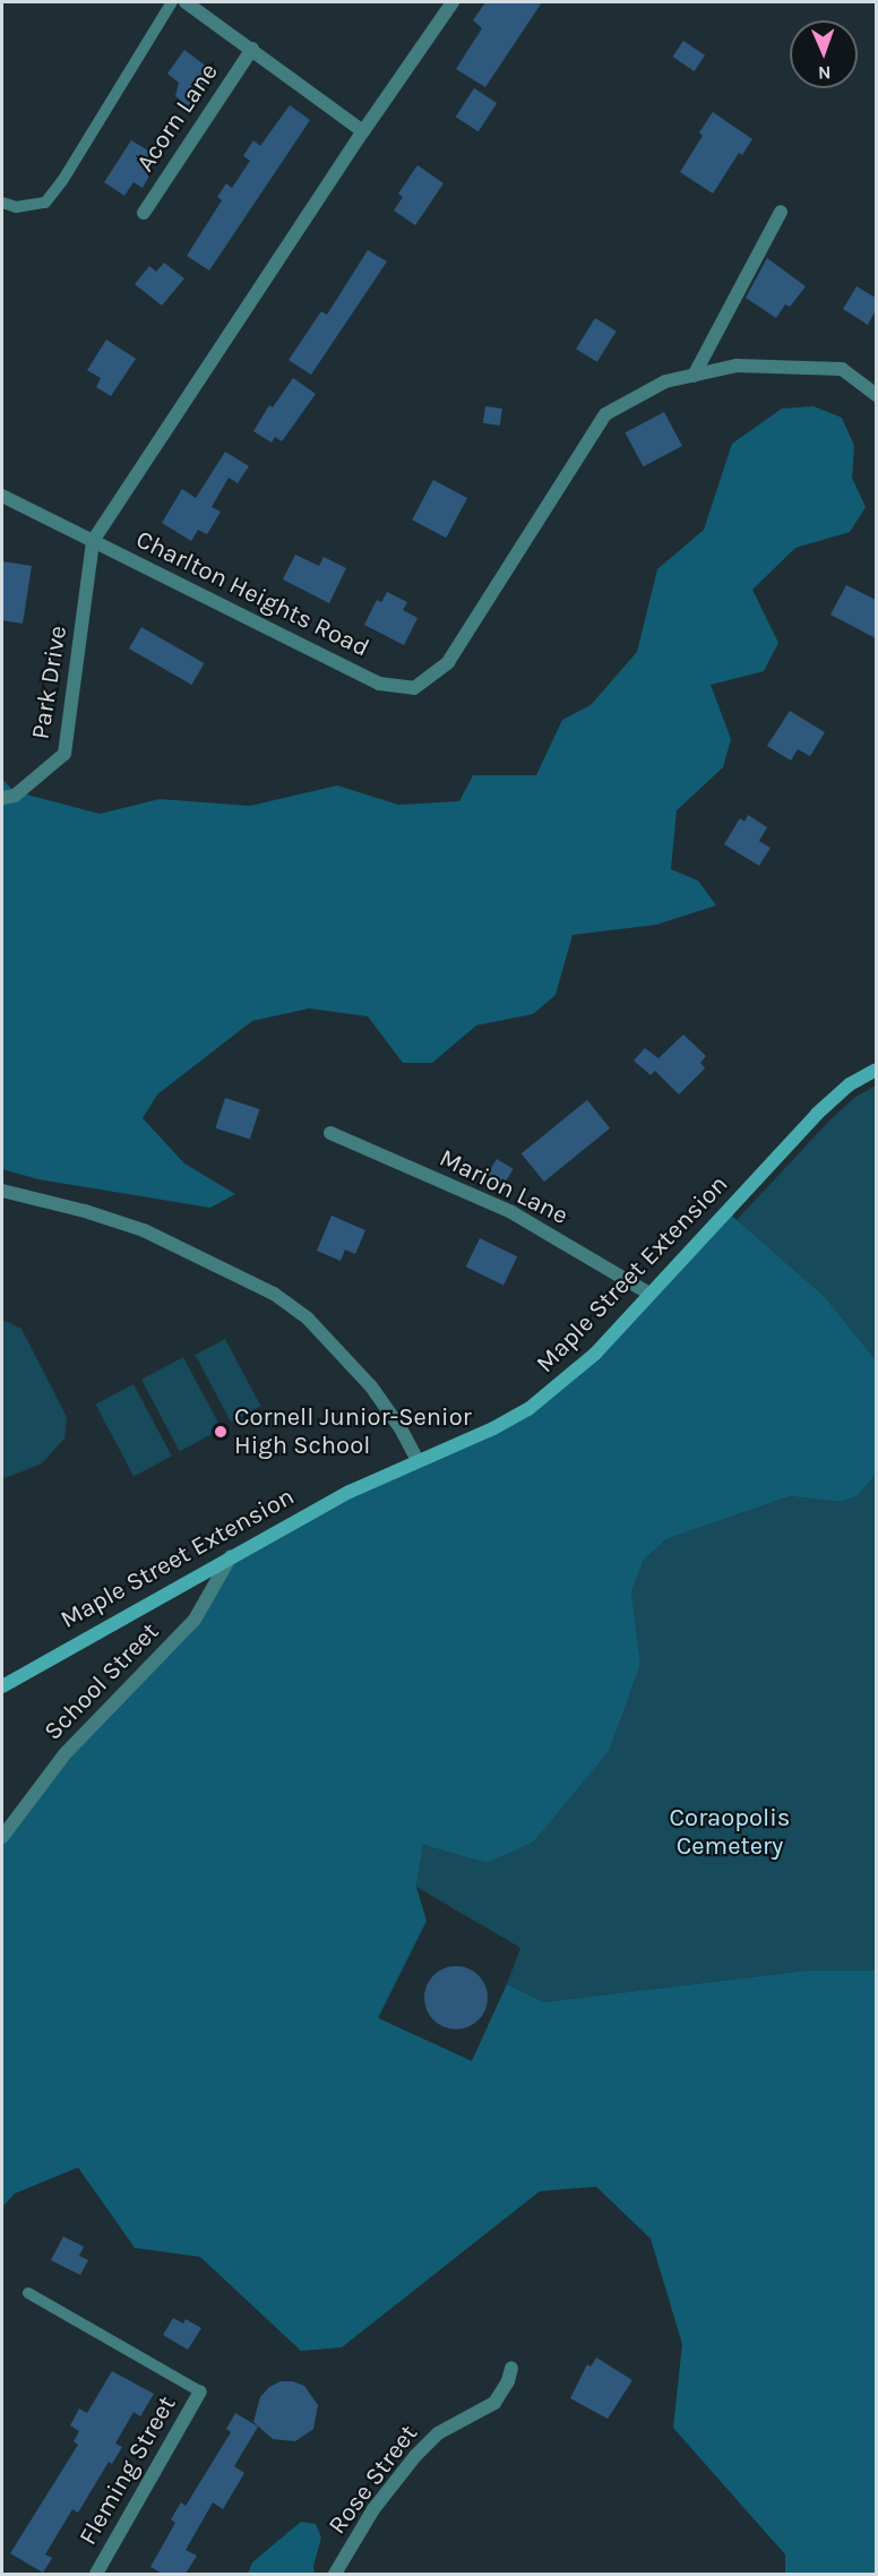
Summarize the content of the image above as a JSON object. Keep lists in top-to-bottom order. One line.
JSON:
{"streets":{"street":["Acorn Lane","Charlton Heights Road","Park Drive","Marion Lane","Maple Street Extension","School Street","Fleming Street","Rose Street"]},"crossings":[["Charlton Heights Road","Park Drive"],["Marion Lane","Maple Street Extension"],["Maple Street Extension","School Street"]],"parks":["Coraopolis Cemetery"],"places":["Cornell Junior-Senior High School"],"north":"bottom"}
